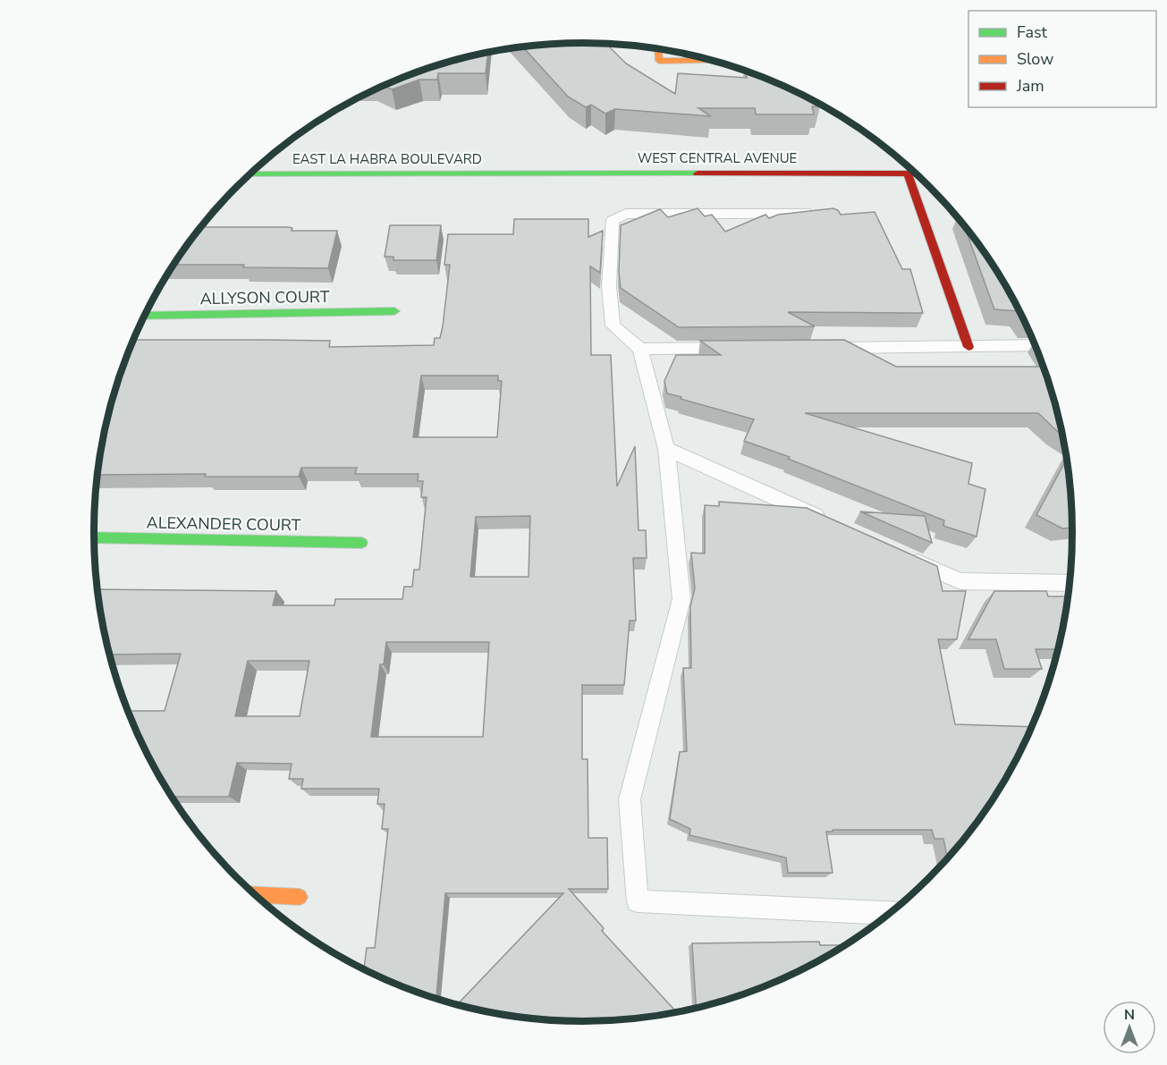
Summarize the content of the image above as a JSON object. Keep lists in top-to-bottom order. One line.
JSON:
{"streets":{"street":["WEST CENTRAL AVENUE","EAST LA HABRA BOULEVARD","ALLYSON COURT","ALEXANDER COURT"]},"crossings":[["WEST CENTRAL AVENUE","EAST LA HABRA BOULEVARD"]],"legend":["Fast","Slow","Jam"],"north":"top"}
